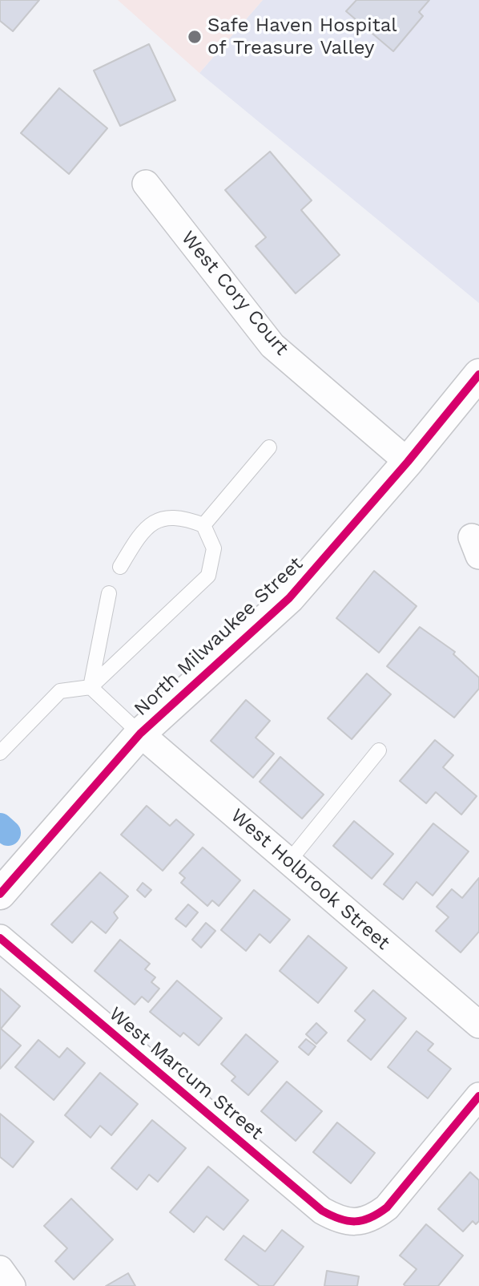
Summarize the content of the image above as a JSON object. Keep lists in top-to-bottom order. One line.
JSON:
{"streets":{"main road":["North Milwaukee Street"],"street":["West Cory Court","West Holbrook Street","West Marcum Street"]},"crossings":[["West Cory Court","North Milwaukee Street"],["North Milwaukee Street","West Holbrook Street"]],"places":["Safe Haven Hospital of Treasure Valley"]}
